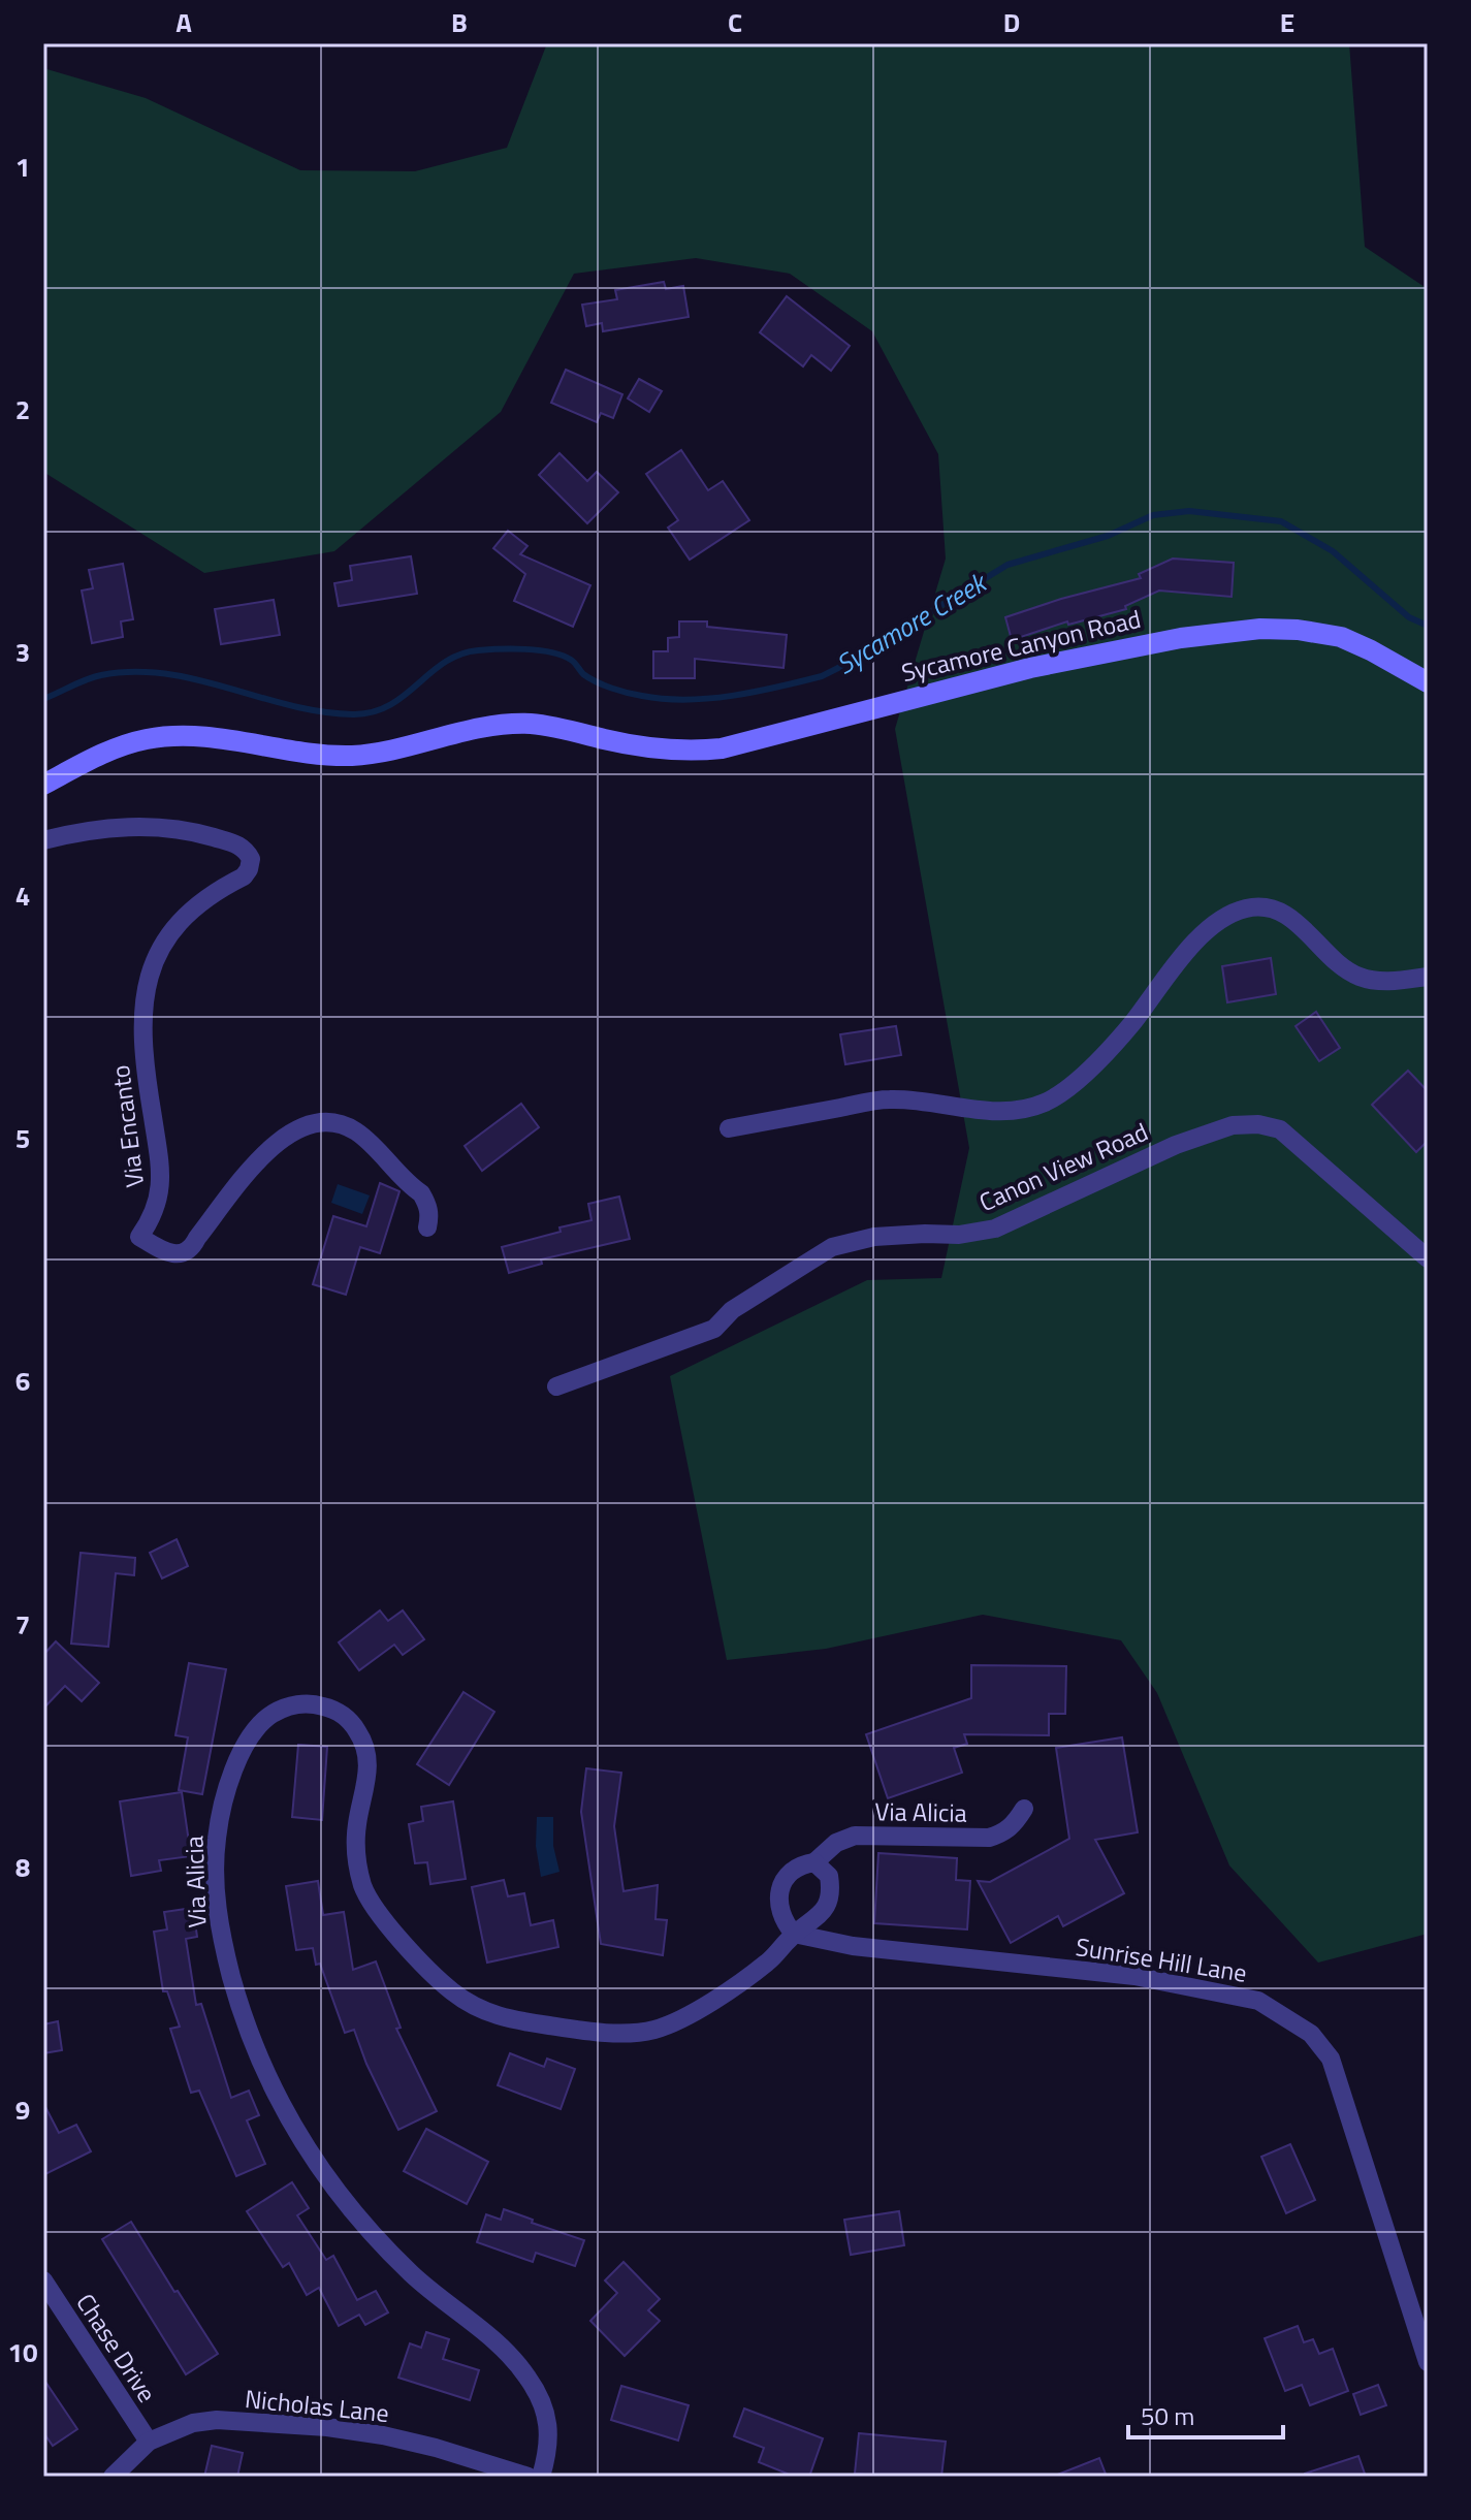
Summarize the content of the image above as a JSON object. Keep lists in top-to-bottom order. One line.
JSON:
{"streets":{"main road":["Sycamore Canyon Road"],"street":["Via Encanto","Canon View Road","Via Alicia","Sunrise Hill Lane","Chase Drive","Nicholas Lane"]},"crossings":[["Via Alicia","Sunrise Hill Lane"],["Chase Drive","Nicholas Lane"]],"water":["Sycamore Creek"],"scale_bar":"50 m","grid":{"columns":["A","B","C","D","E"],"rows":["1","2","3","4","5","6","7","8","9","10"]}}
